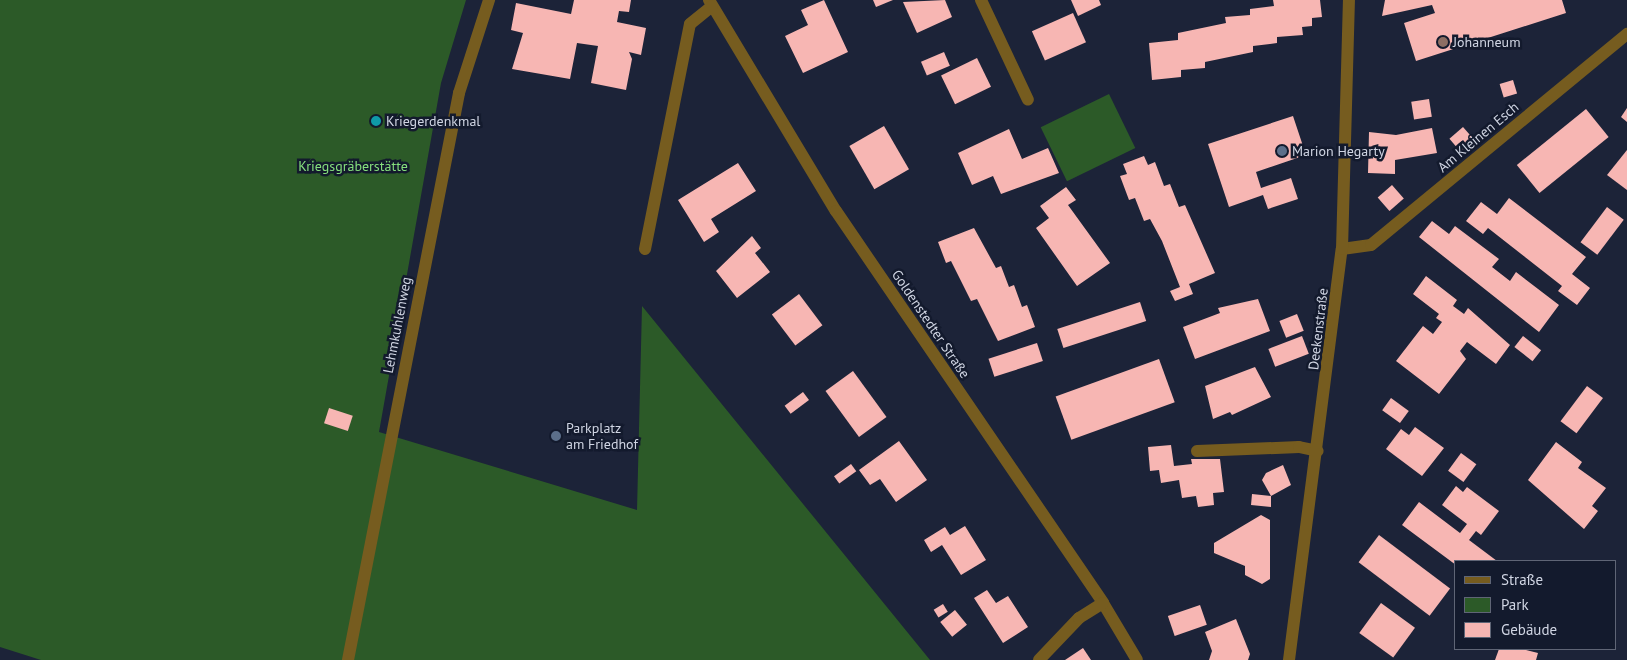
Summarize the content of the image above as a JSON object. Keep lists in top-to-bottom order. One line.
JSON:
{"streets":{"street":["Am Kleinen Esch","Goldenstedter Straße","Lehmkuhlenweg","Deekenstraße"]},"crossings":[["Am Kleinen Esch","Deekenstraße"]],"parks":["Kriegsgräberstätte"],"places":["Johanneum","Kriegerdenkmal","Marion Hegarty","Parkplatz am Friedhof"],"legend":["Straße","Park","Gebäude"]}
